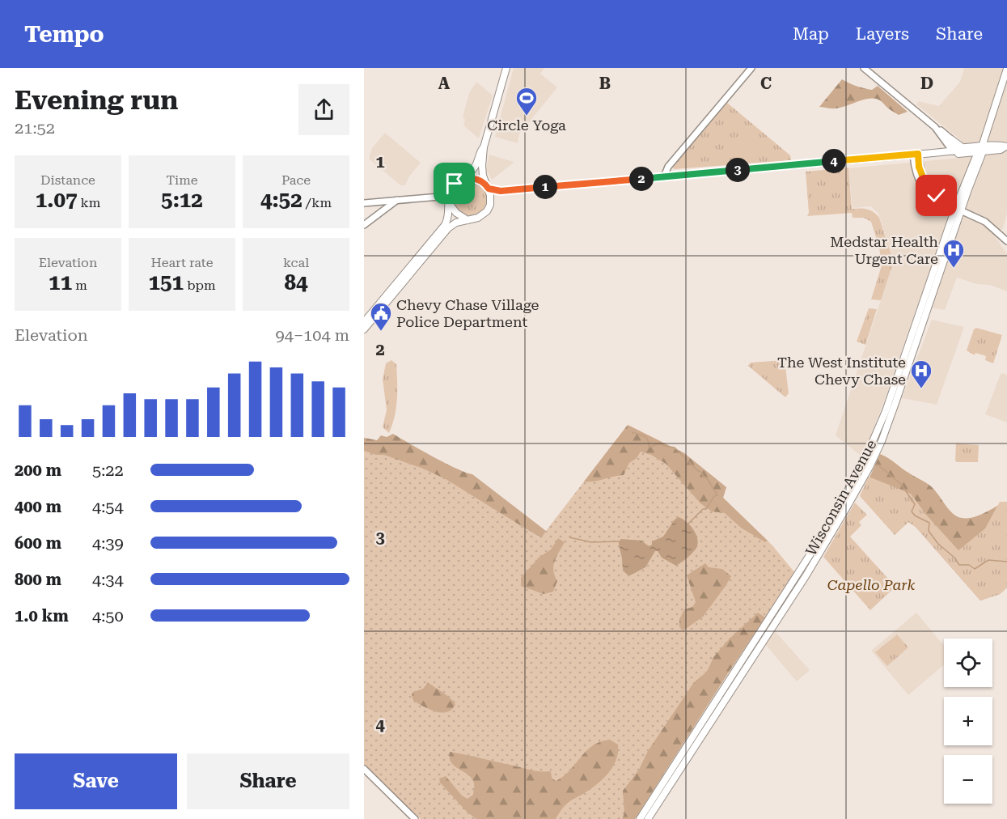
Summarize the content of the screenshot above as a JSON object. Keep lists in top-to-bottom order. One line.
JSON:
{"streets":{"main road":["Wisconsin Avenue"]},"parks":["Capello Park"],"places":{"sports":["Circle Yoga"],"hospital":["Medstar Health Urgent Care","The West Institute Chevy Chase"],"public building":["Chevy Chase Village Police Department"]},"page":{"header":"Tempo","nav":["Map","Layers","Share"],"heading":["Evening run","21:52"],"pins":["4","3","2","1"],"stats":[["Distance","1.07 km"],["Time","5:12"],["Pace","4:52 /km"],["Elevation","11 m"],["Heart rate","151 bpm"],["kcal","84"]],"chart":["Elevation","94–104 m"],"list":[{"name":"200 m","note":"5:22"},{"name":"400 m","note":"4:54"},{"name":"600 m","note":"4:39"},{"name":"800 m","note":"4:34"},{"name":"1.0 km","note":"4:50"}],"map_buttons":["+","−"],"buttons":["Save","Share"]},"grid":{"columns":["A","B","C","D"],"rows":["1","2","3","4"]}}
